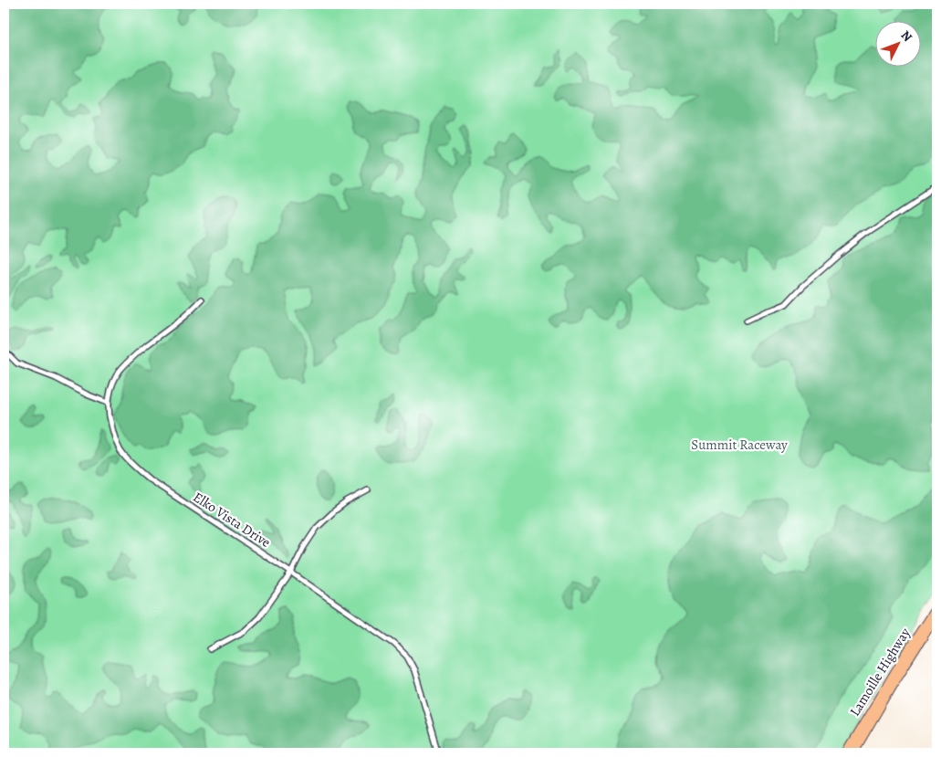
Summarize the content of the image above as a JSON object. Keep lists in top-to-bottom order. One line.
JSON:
{"streets":{"main road":["Lamoille Highway"],"street":["Elko Vista Drive"]},"parks":["Summit Raceway"],"north":"top right"}
